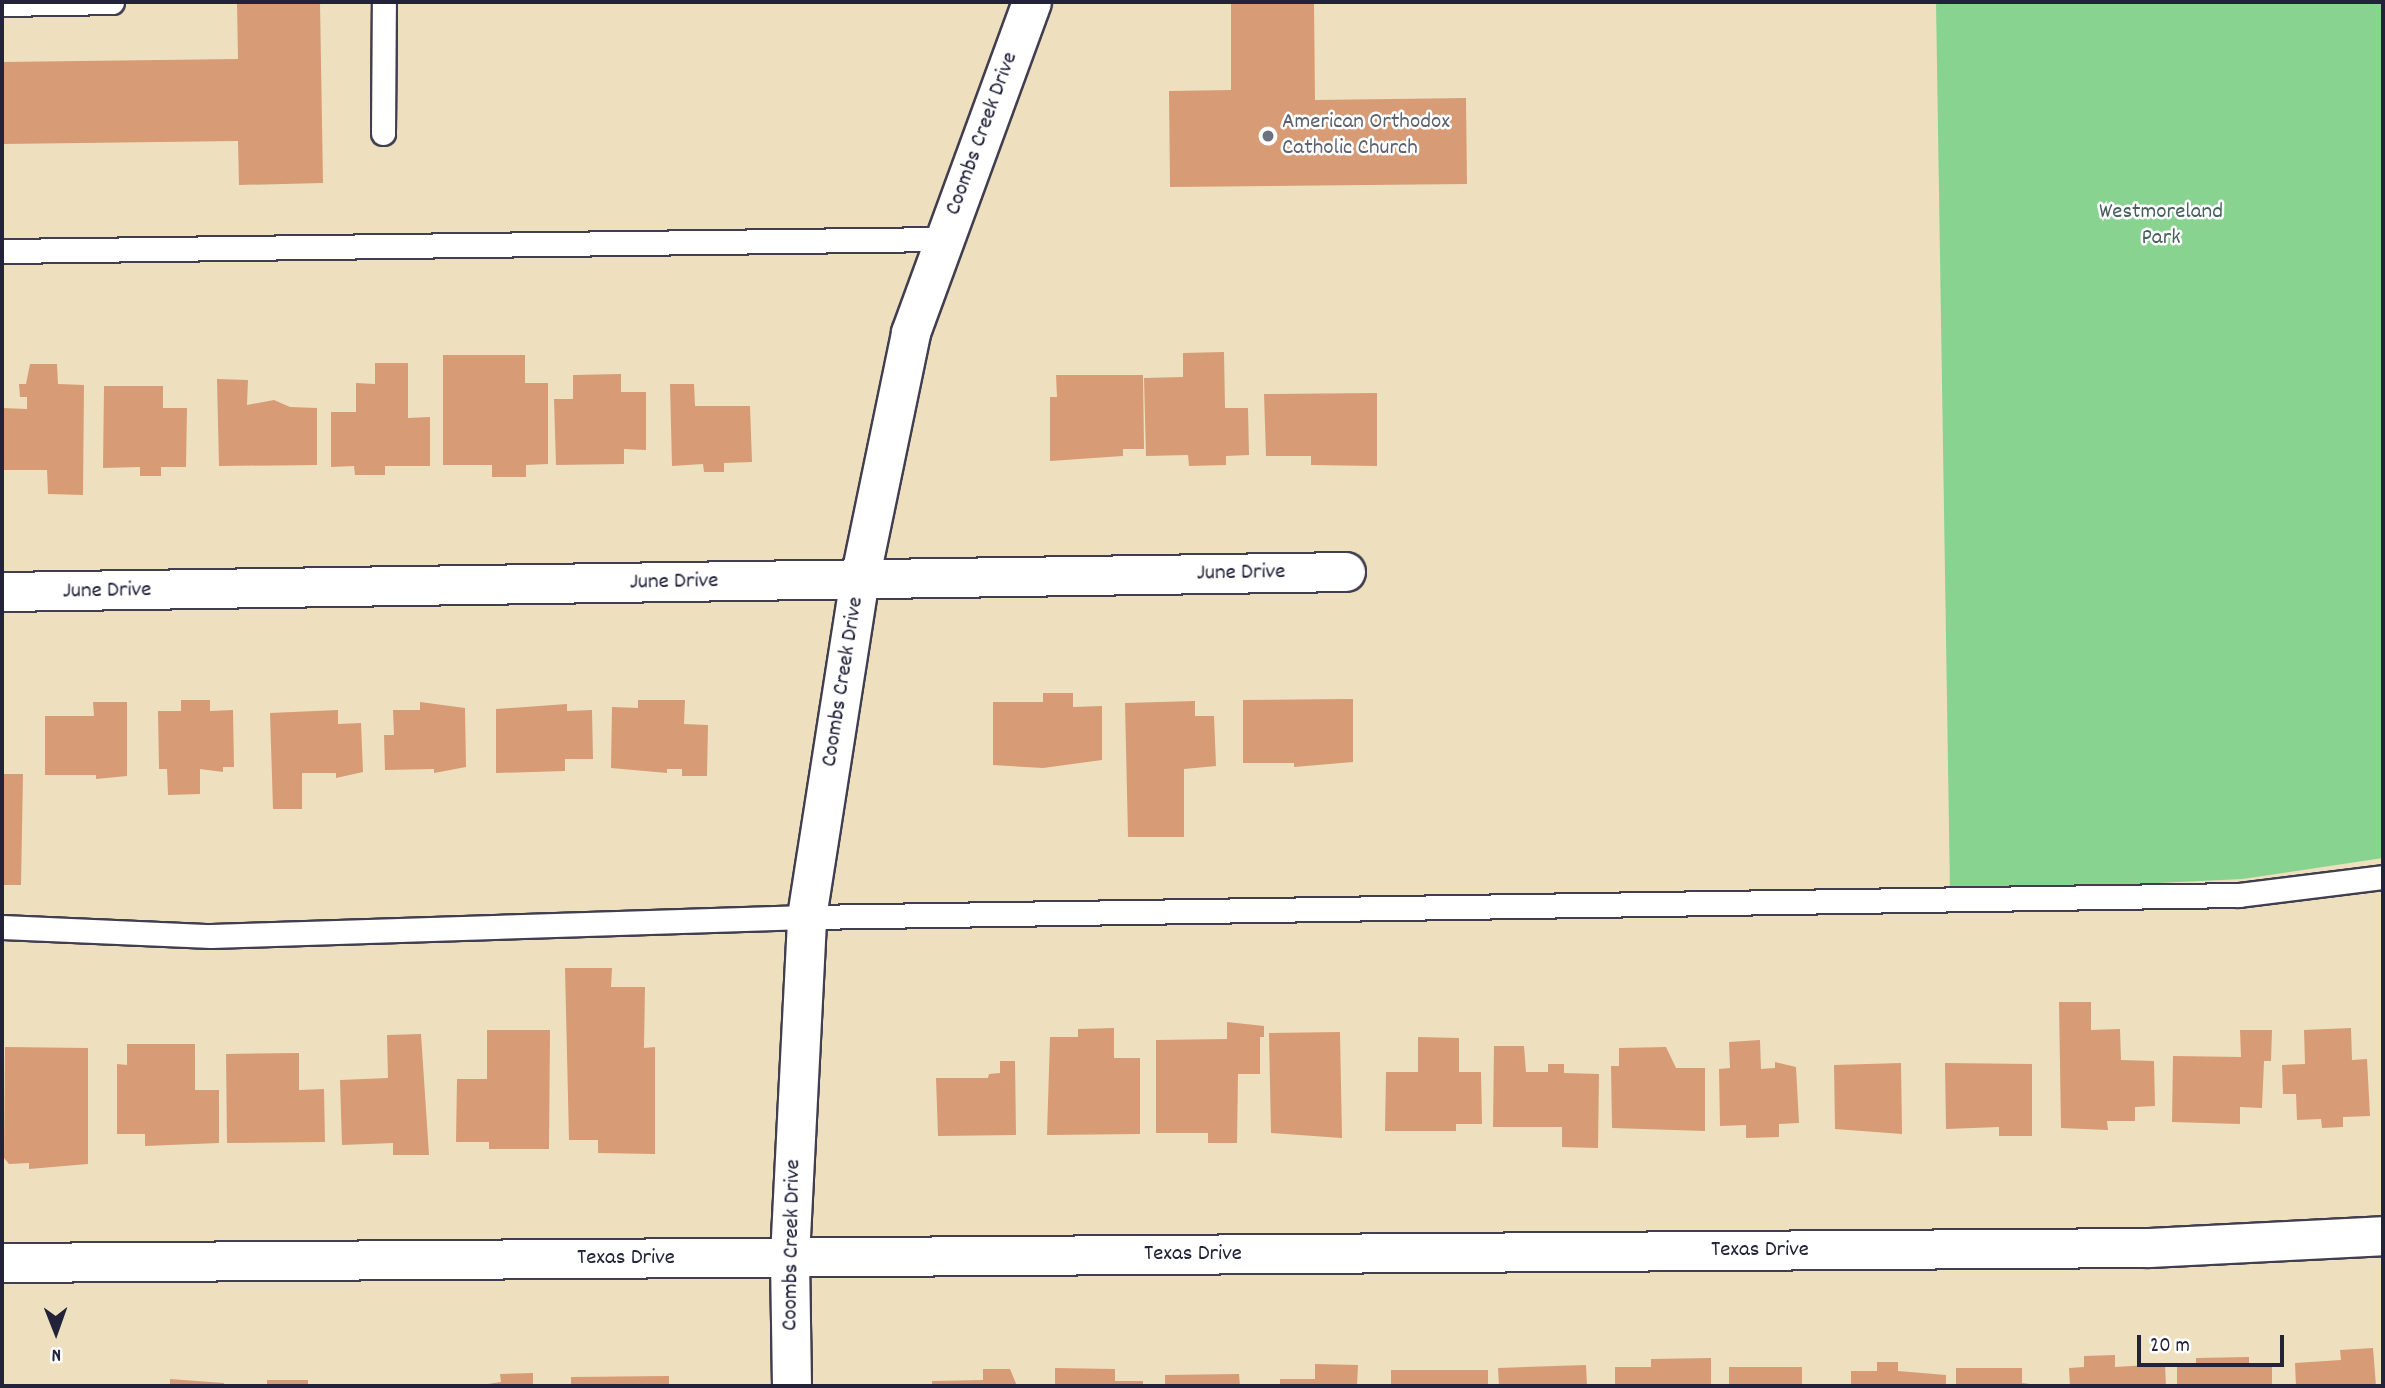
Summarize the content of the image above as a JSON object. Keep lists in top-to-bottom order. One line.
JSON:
{"streets":{"street":["Coombs Creek Drive","June Drive","Texas Drive"]},"crossings":[["Coombs Creek Drive","June Drive"],["Coombs Creek Drive","Texas Drive"]],"parks":["Westmoreland Park"],"places":["American Orthodox Catholic Church"],"scale_bar":"20 m","north":"bottom"}
